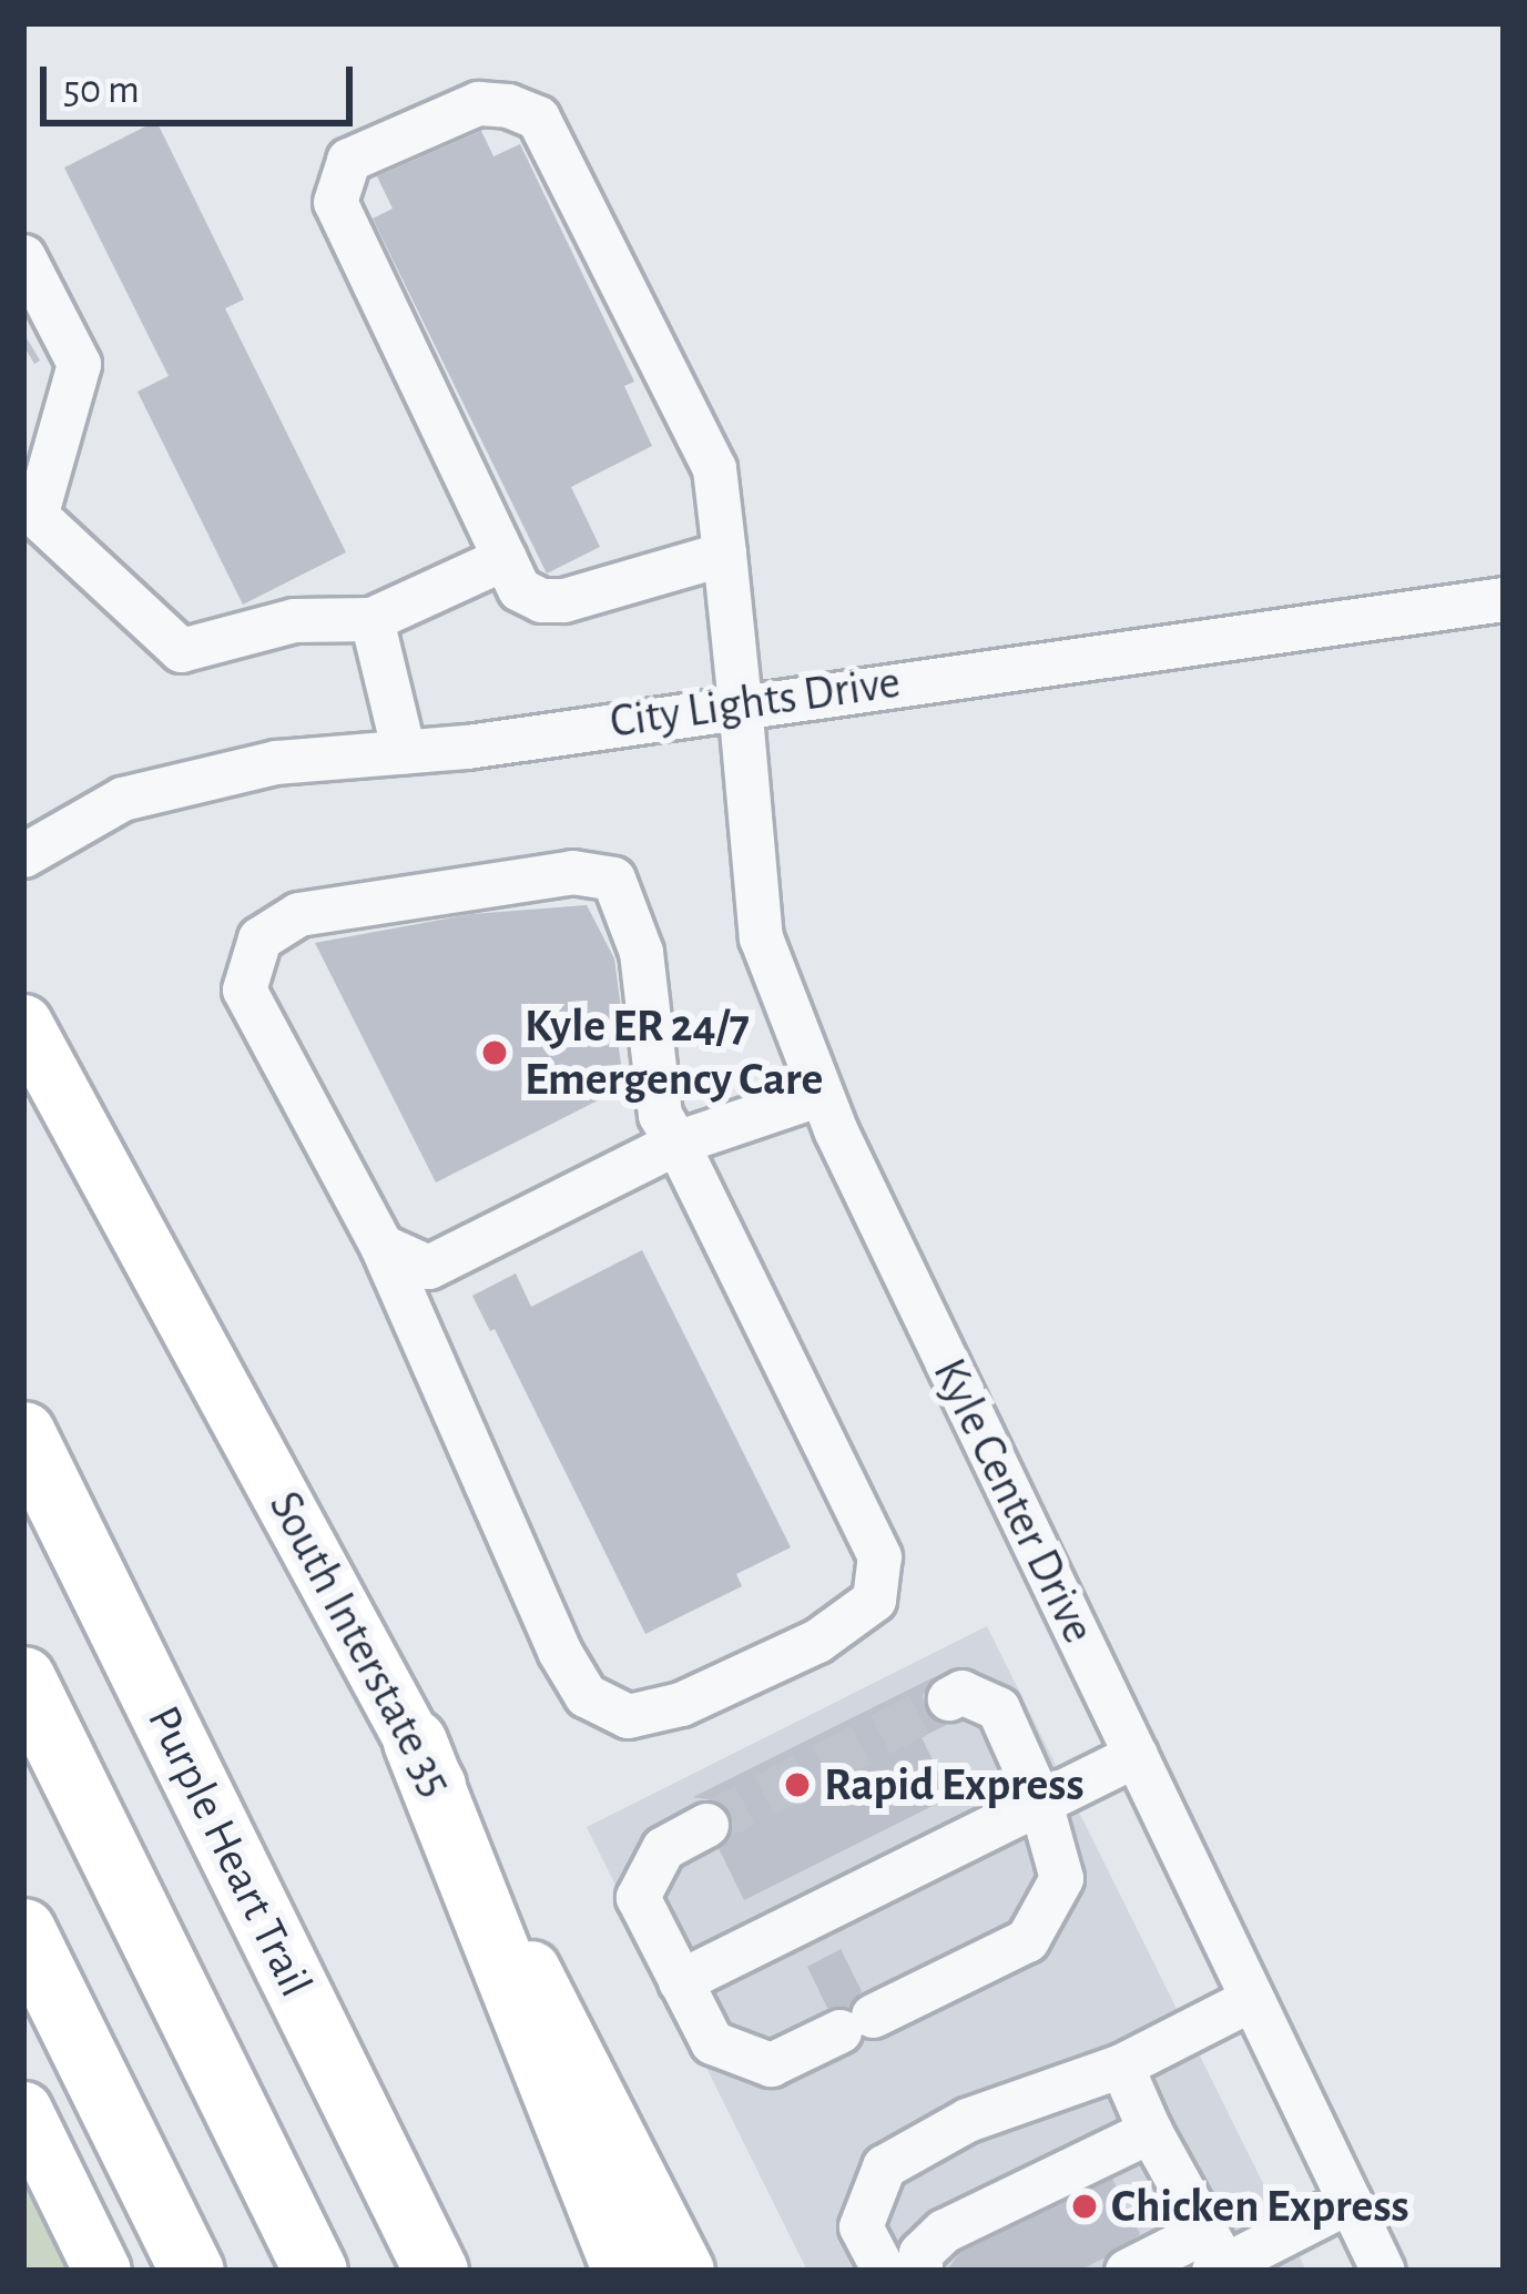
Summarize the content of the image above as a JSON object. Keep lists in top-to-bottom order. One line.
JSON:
{"streets":{"highway":["Purple Heart Trail"],"main road":["South Interstate 35"],"street":["City Lights Drive","Kyle Center Drive"]},"crossings":[["City Lights Drive","Kyle Center Drive"]],"places":["Kyle ER 24/7 Emergency Care","Rapid Express","Chicken Express"],"scale_bar":"50 m"}
